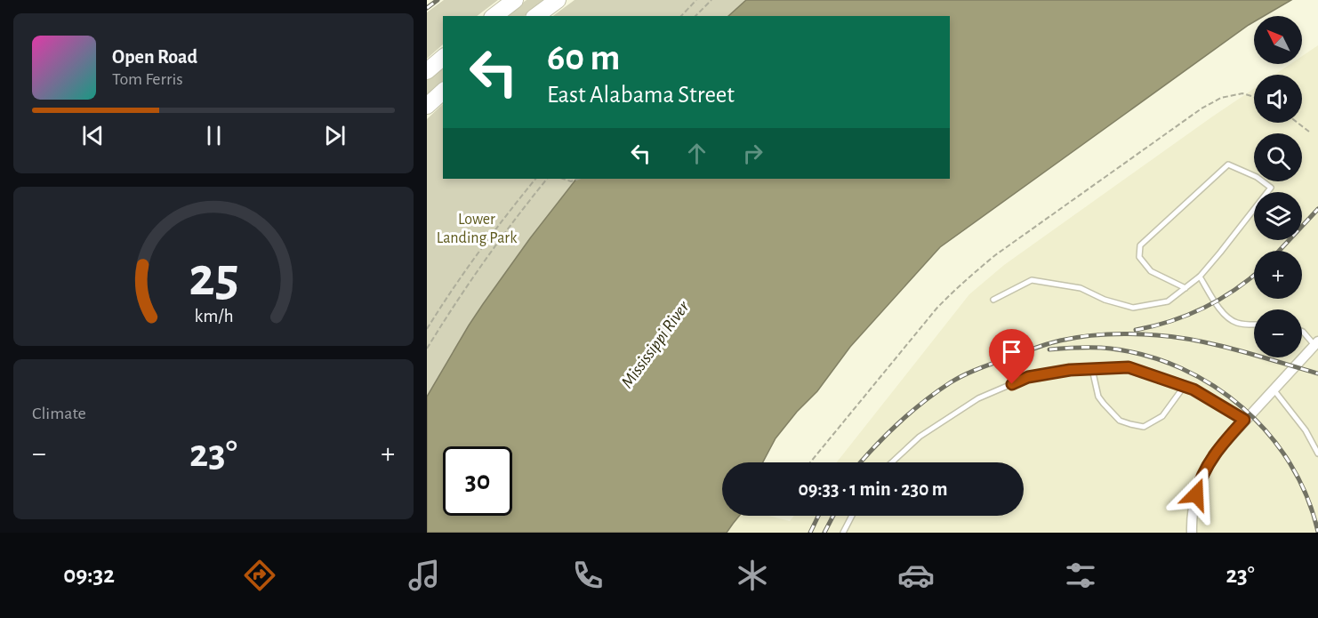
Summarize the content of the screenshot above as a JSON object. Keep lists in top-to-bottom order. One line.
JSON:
{"water":["Mississippi River"],"parks":["Lower Landing Park"],"north":"top left","page":{"map_buttons":["+","−"],"turn":["60 m","East Alabama Street"],"song":["Open Road","Tom Ferris"],"tile":"Climate","heat":["−","23°","+"],"limit":"30","trip":"09:33 · 1 min · 230 m","tabs":["09:32","23°"],"gauge":["25","km/h"]}}
